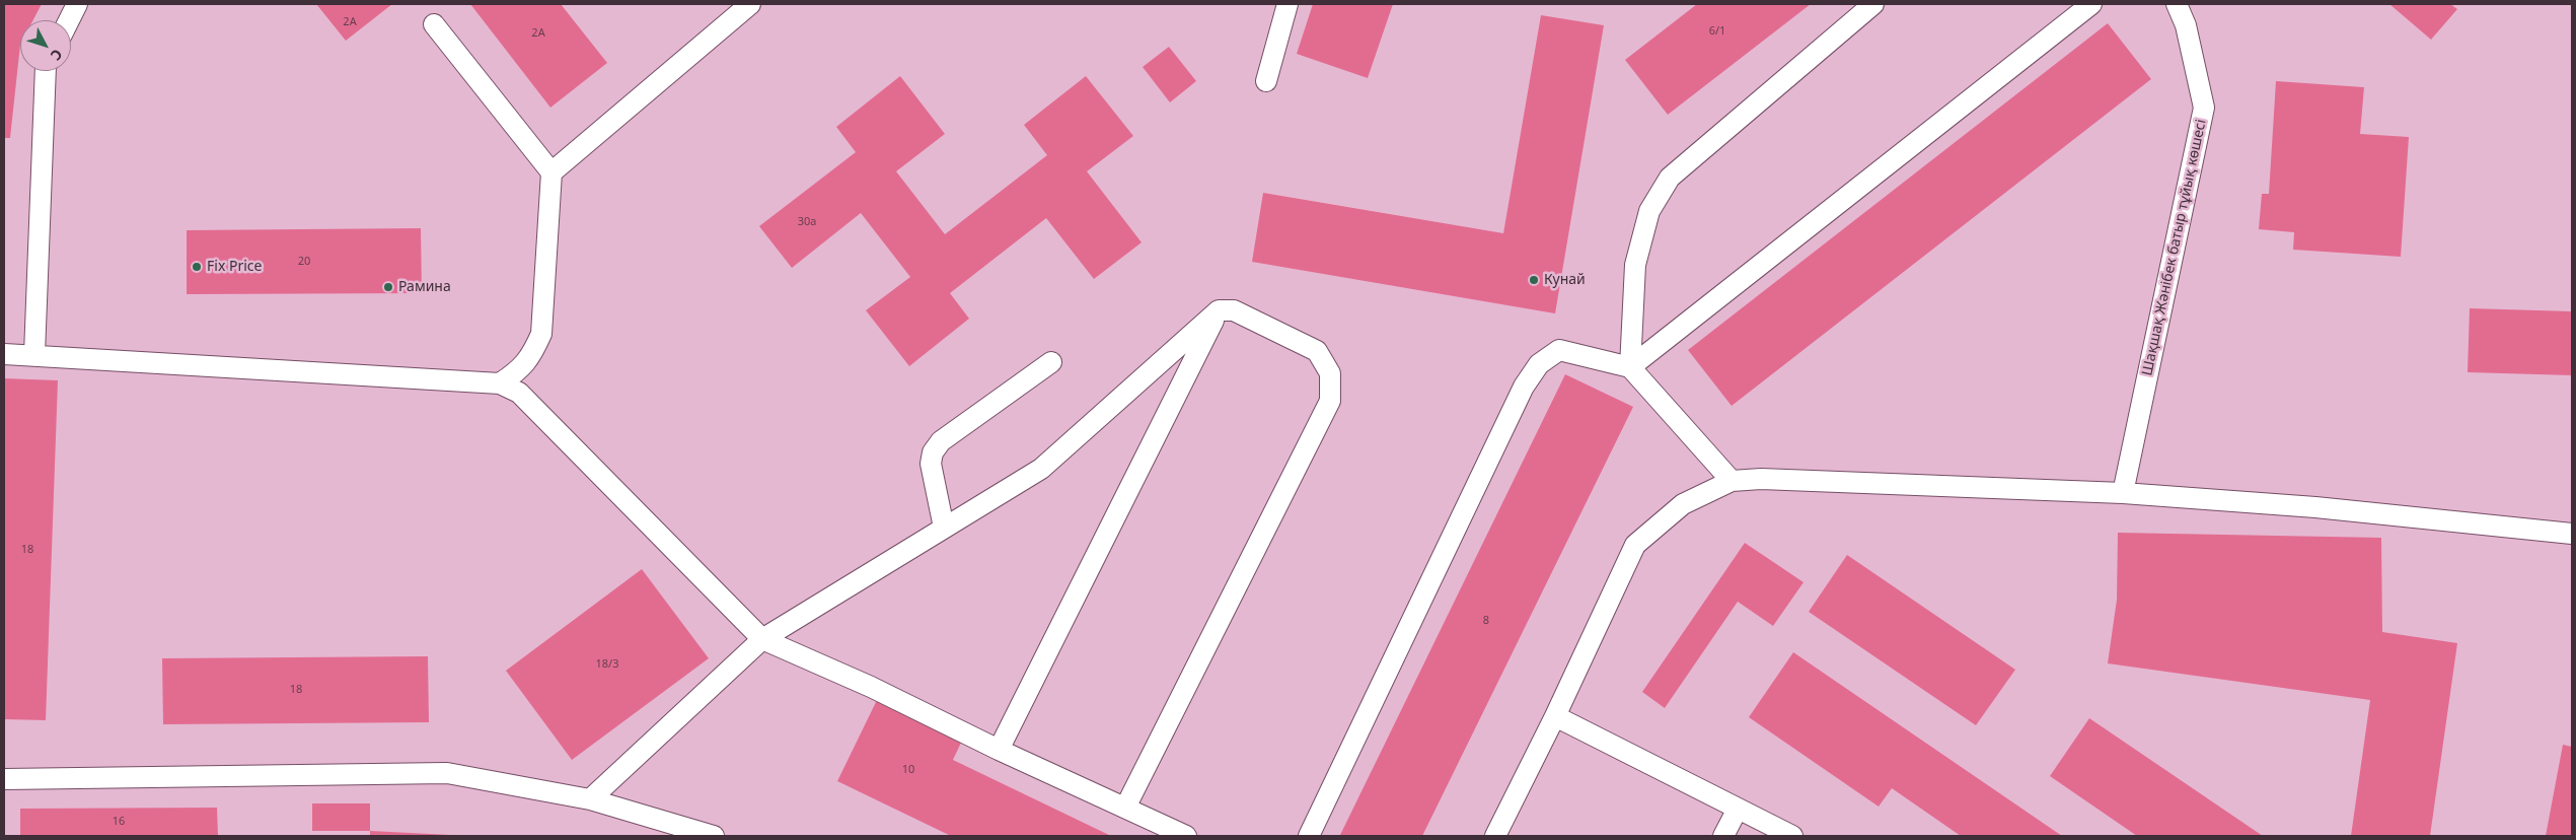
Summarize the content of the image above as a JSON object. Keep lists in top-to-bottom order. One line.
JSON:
{"streets":{"lane":["Шақшақ Жәнібек батыр тұйық көшесі"]},"places":["Fix Price","Кунай","Рамина"],"house_numbers":["2А","6/1","2А","30а","20","18","8","18/3","18","10","16"],"north":"bottom right"}
